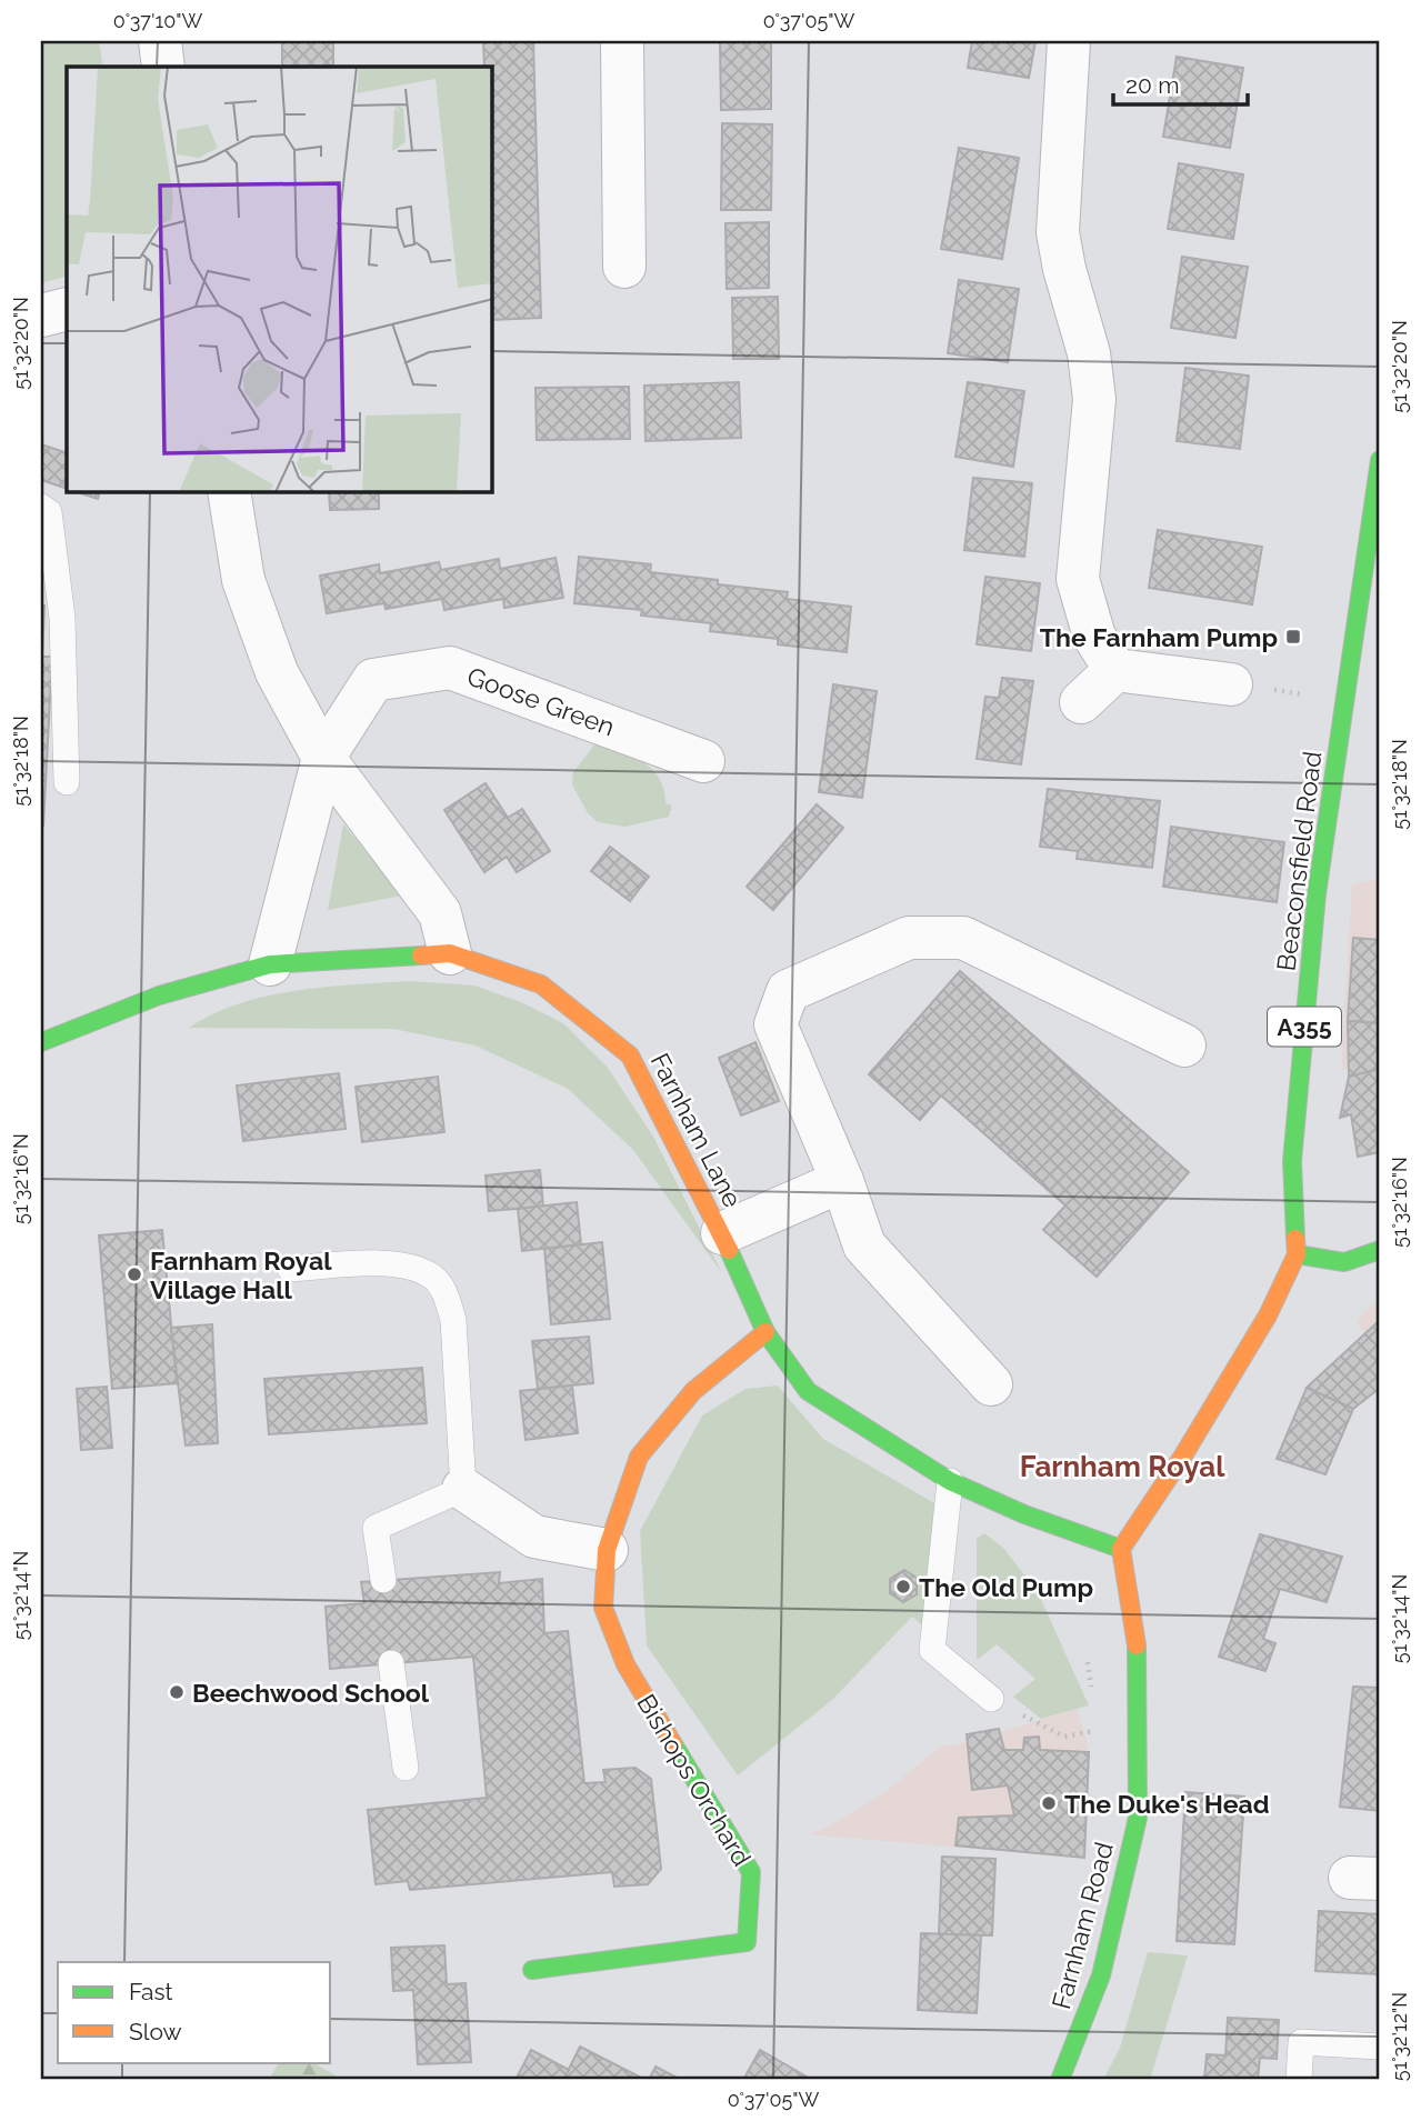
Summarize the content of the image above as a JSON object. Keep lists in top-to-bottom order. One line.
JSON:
{"streets":{"street":["Goose Green","Beaconsfield Road","A355","Farnham Lane","Bishops Orchard","Farnham Road"]},"crossings":[["Goose Green","Farnham Lane"],["Beaconsfield Road","Farnham Lane"],["Beaconsfield Road","Farnham Road"],["Farnham Lane","Bishops Orchard"],["Farnham Lane","Farnham Road"]],"districts":["Farnham Royal"],"places":{"transit":["The Farnham Pump"],"other":["Farnham Royal Village Hall","The Old Pump","Beechwood School","The Duke's Head"]},"legend":["Fast","Slow"],"scale_bar":"20 m","coordinates":["0°37'10\"W","0°37'05\"W","51°32'20\"N","51°32'18\"N","51°32'16\"N","51°32'14\"N","51°32'12\"N"]}
